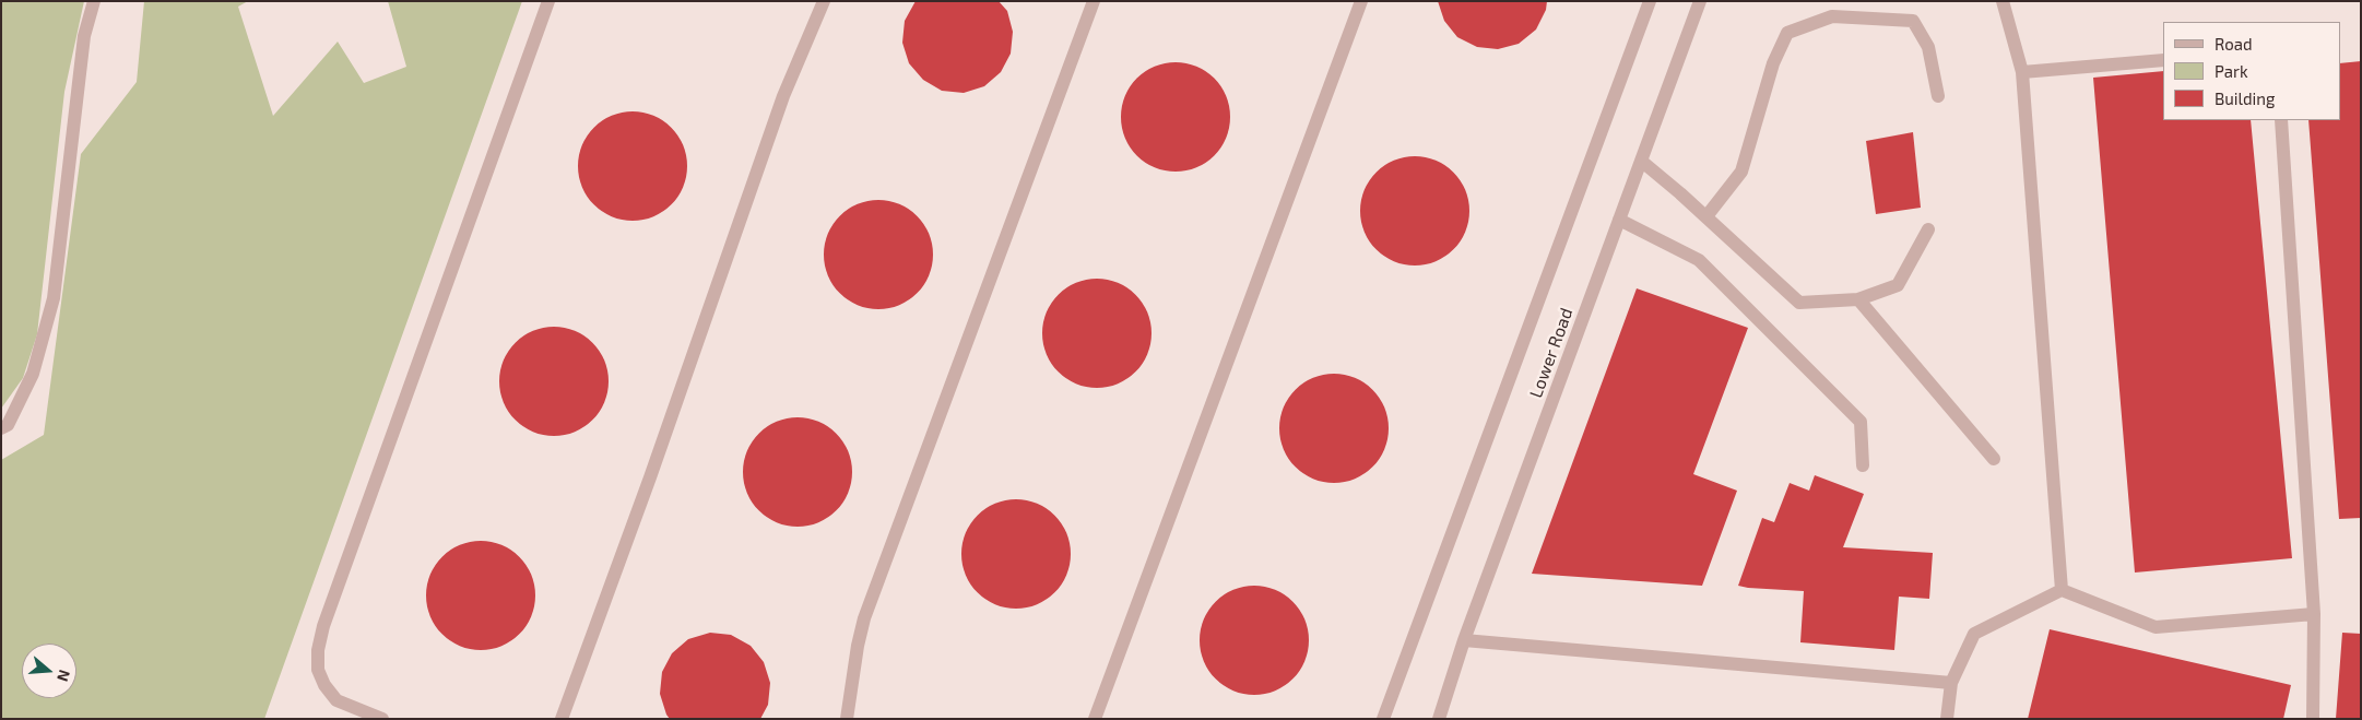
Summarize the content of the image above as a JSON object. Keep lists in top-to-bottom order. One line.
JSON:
{"streets":{"street":["Lower Road"]},"legend":["Road","Park","Building"],"north":"right"}
